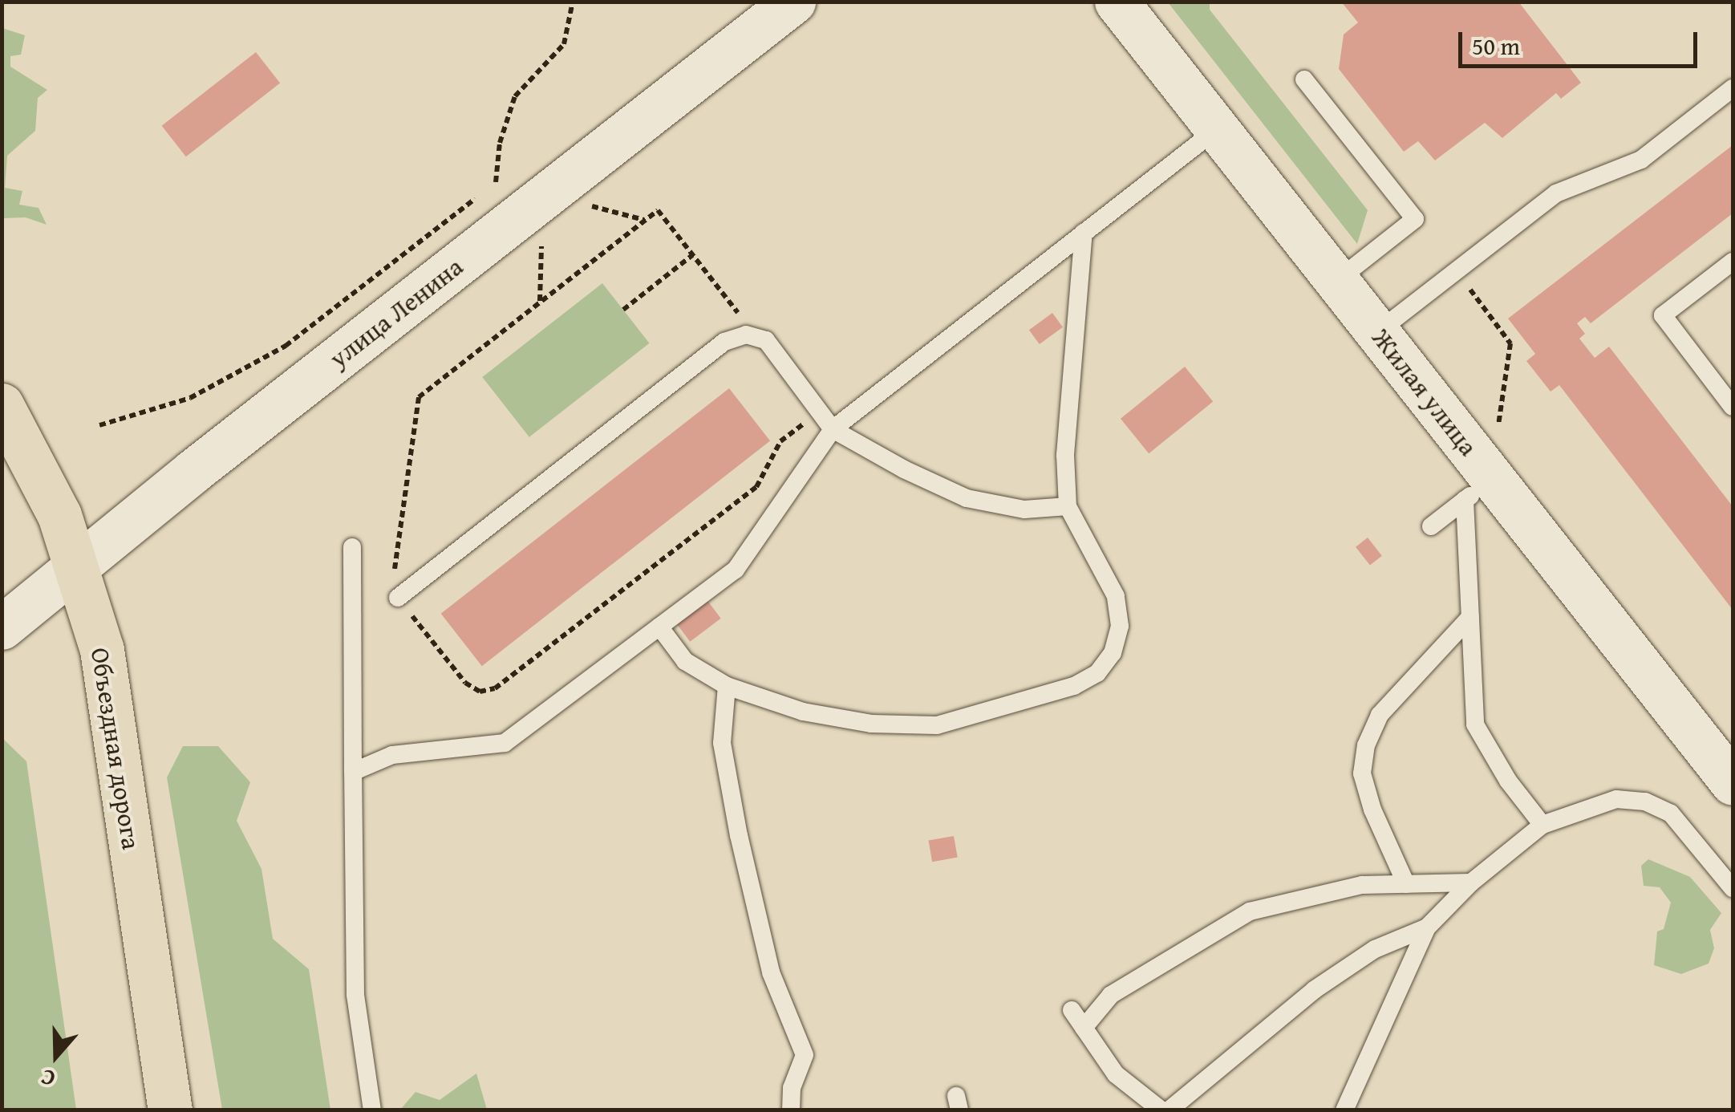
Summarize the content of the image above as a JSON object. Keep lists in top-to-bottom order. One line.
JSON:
{"streets":{"main road":["улица Ленина","Жилая улица","Объездная дорога"]},"crossings":[["улица Ленина","Объездная дорога"]],"scale_bar":"50 m","north":"bottom"}
